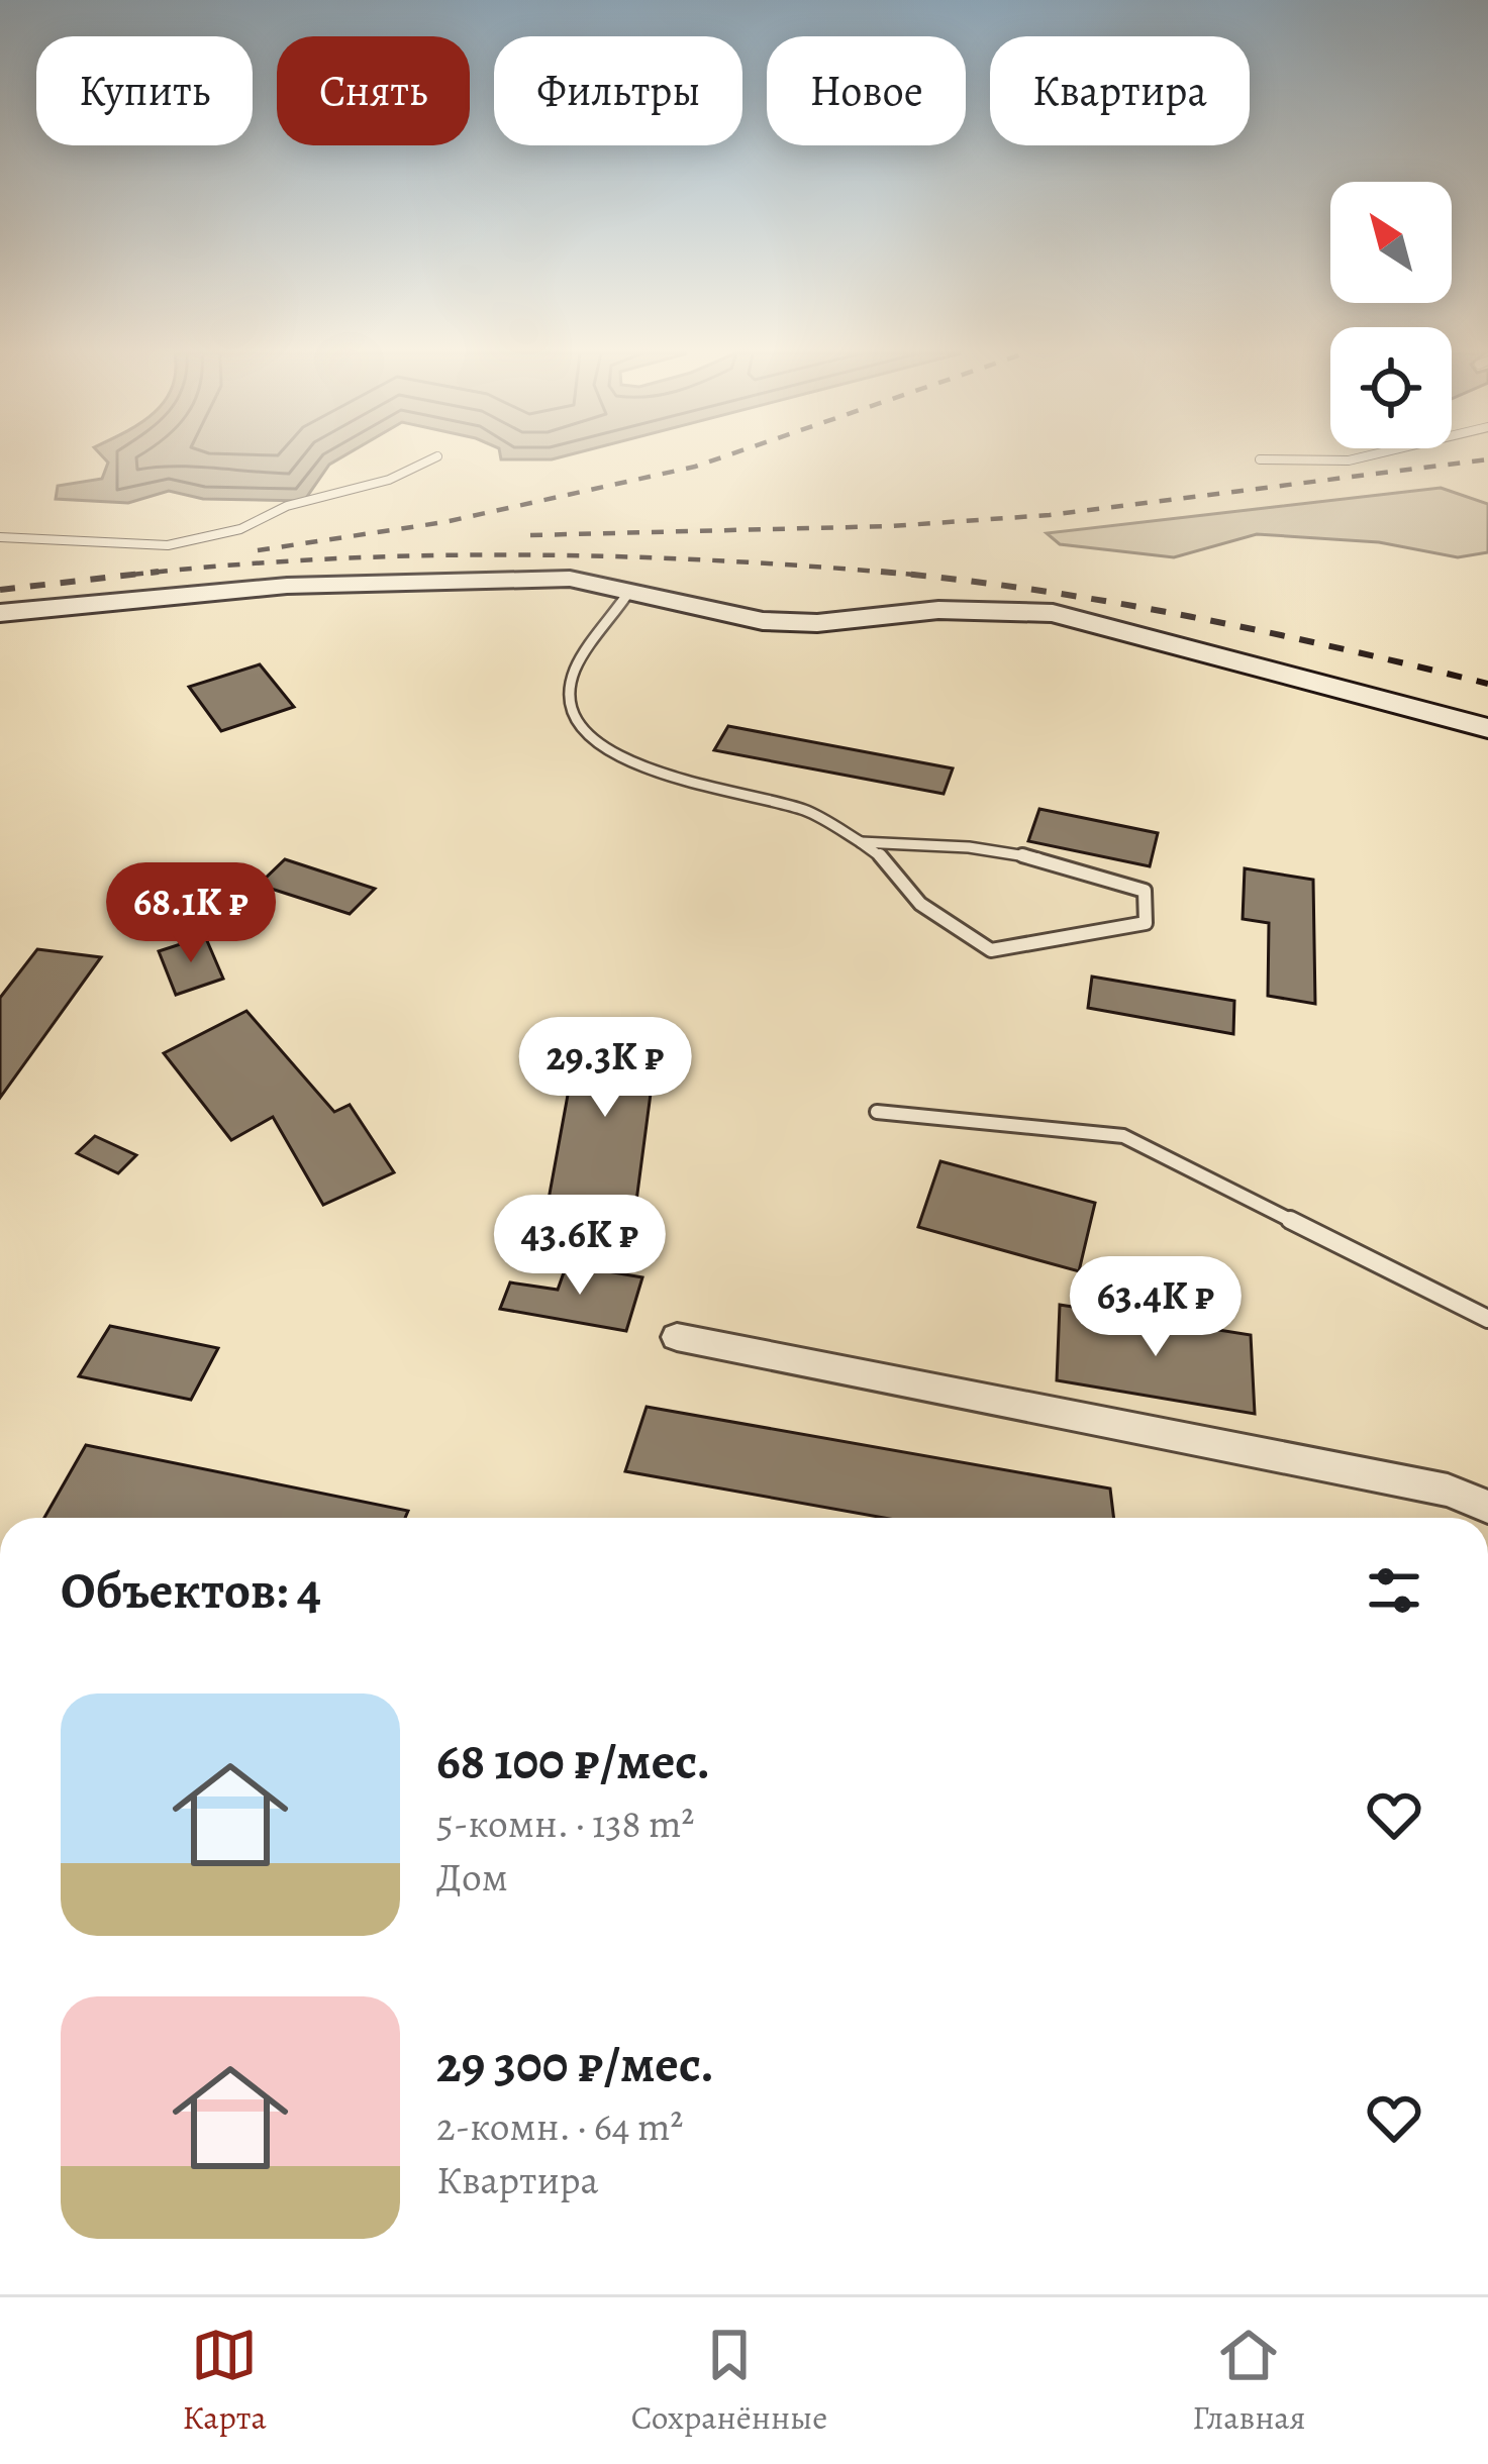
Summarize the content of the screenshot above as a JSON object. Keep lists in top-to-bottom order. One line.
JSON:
{"north":"top left","page":{"chip":["Купить","Снять","Фильтры","Новое","Квартира"],"price":["68.1K ₽","29.3K ₽","43.6K ₽","63.4K ₽"],"heading":"Объектов: 4","list":[{"name":"68 100 ₽/мес.","note":"5-комн. · 138 m² · Дом"},{"name":"29 300 ₽/мес.","note":"2-комн. · 64 m² · Квартира"}],"tabs":["Карта","Сохранённые","Главная"]}}
